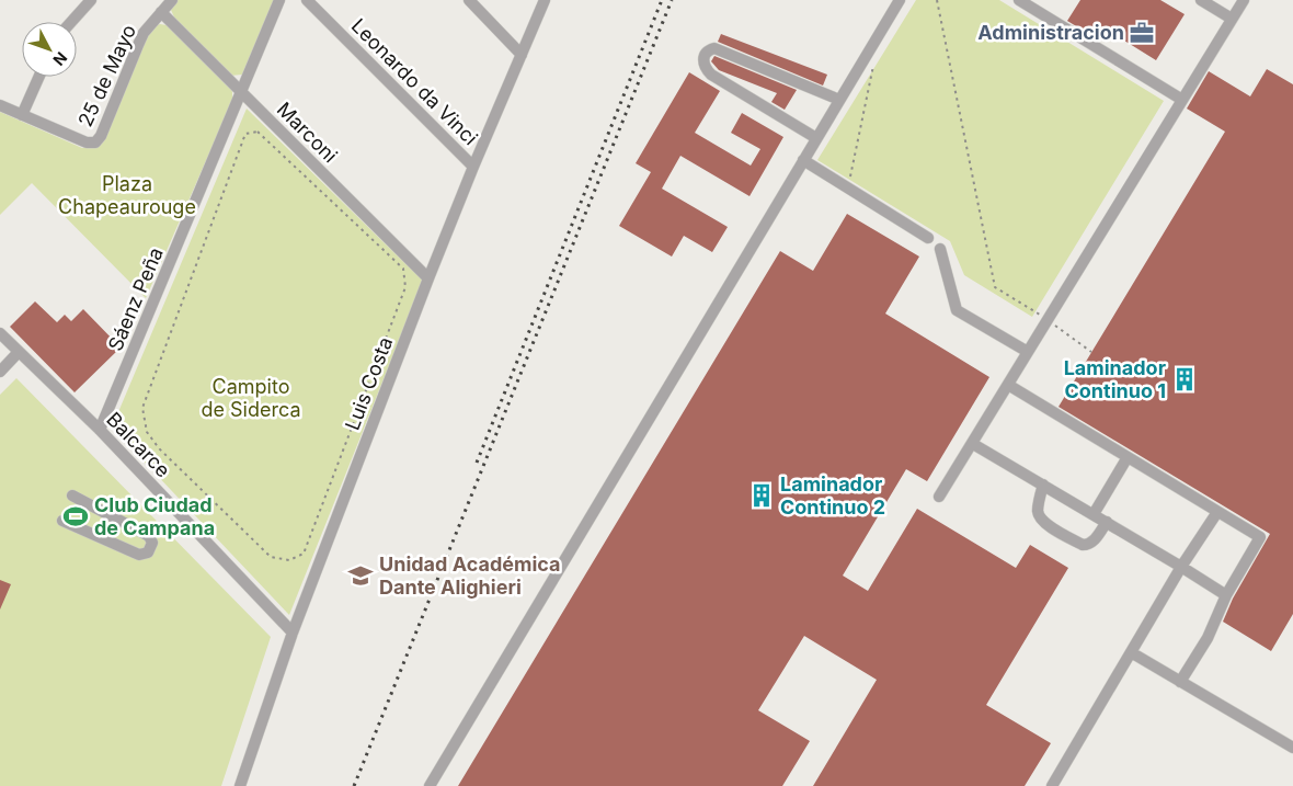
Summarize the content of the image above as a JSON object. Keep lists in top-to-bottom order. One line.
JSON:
{"streets":{"street":["25 de Mayo","Leonardo da Vinci","Marconi","Sáenz Peña","Luis Costa","Balcarce"]},"crossings":[["25 de Mayo","Marconi"],["Leonardo da Vinci","Luis Costa"],["Marconi","Sáenz Peña"],["Marconi","Luis Costa"],["Sáenz Peña","Balcarce"],["Luis Costa","Balcarce"]],"parks":["Plaza Chapeaurouge","Campito de Siderca"],"places":{"office":["Administracion"],"building":["Laminador Continuo 1","Laminador Continuo 2"],"sports":["Club Ciudad de Campana"],"school or university":["Unidad Académica Dante Alighieri"]},"north":"bottom right"}
